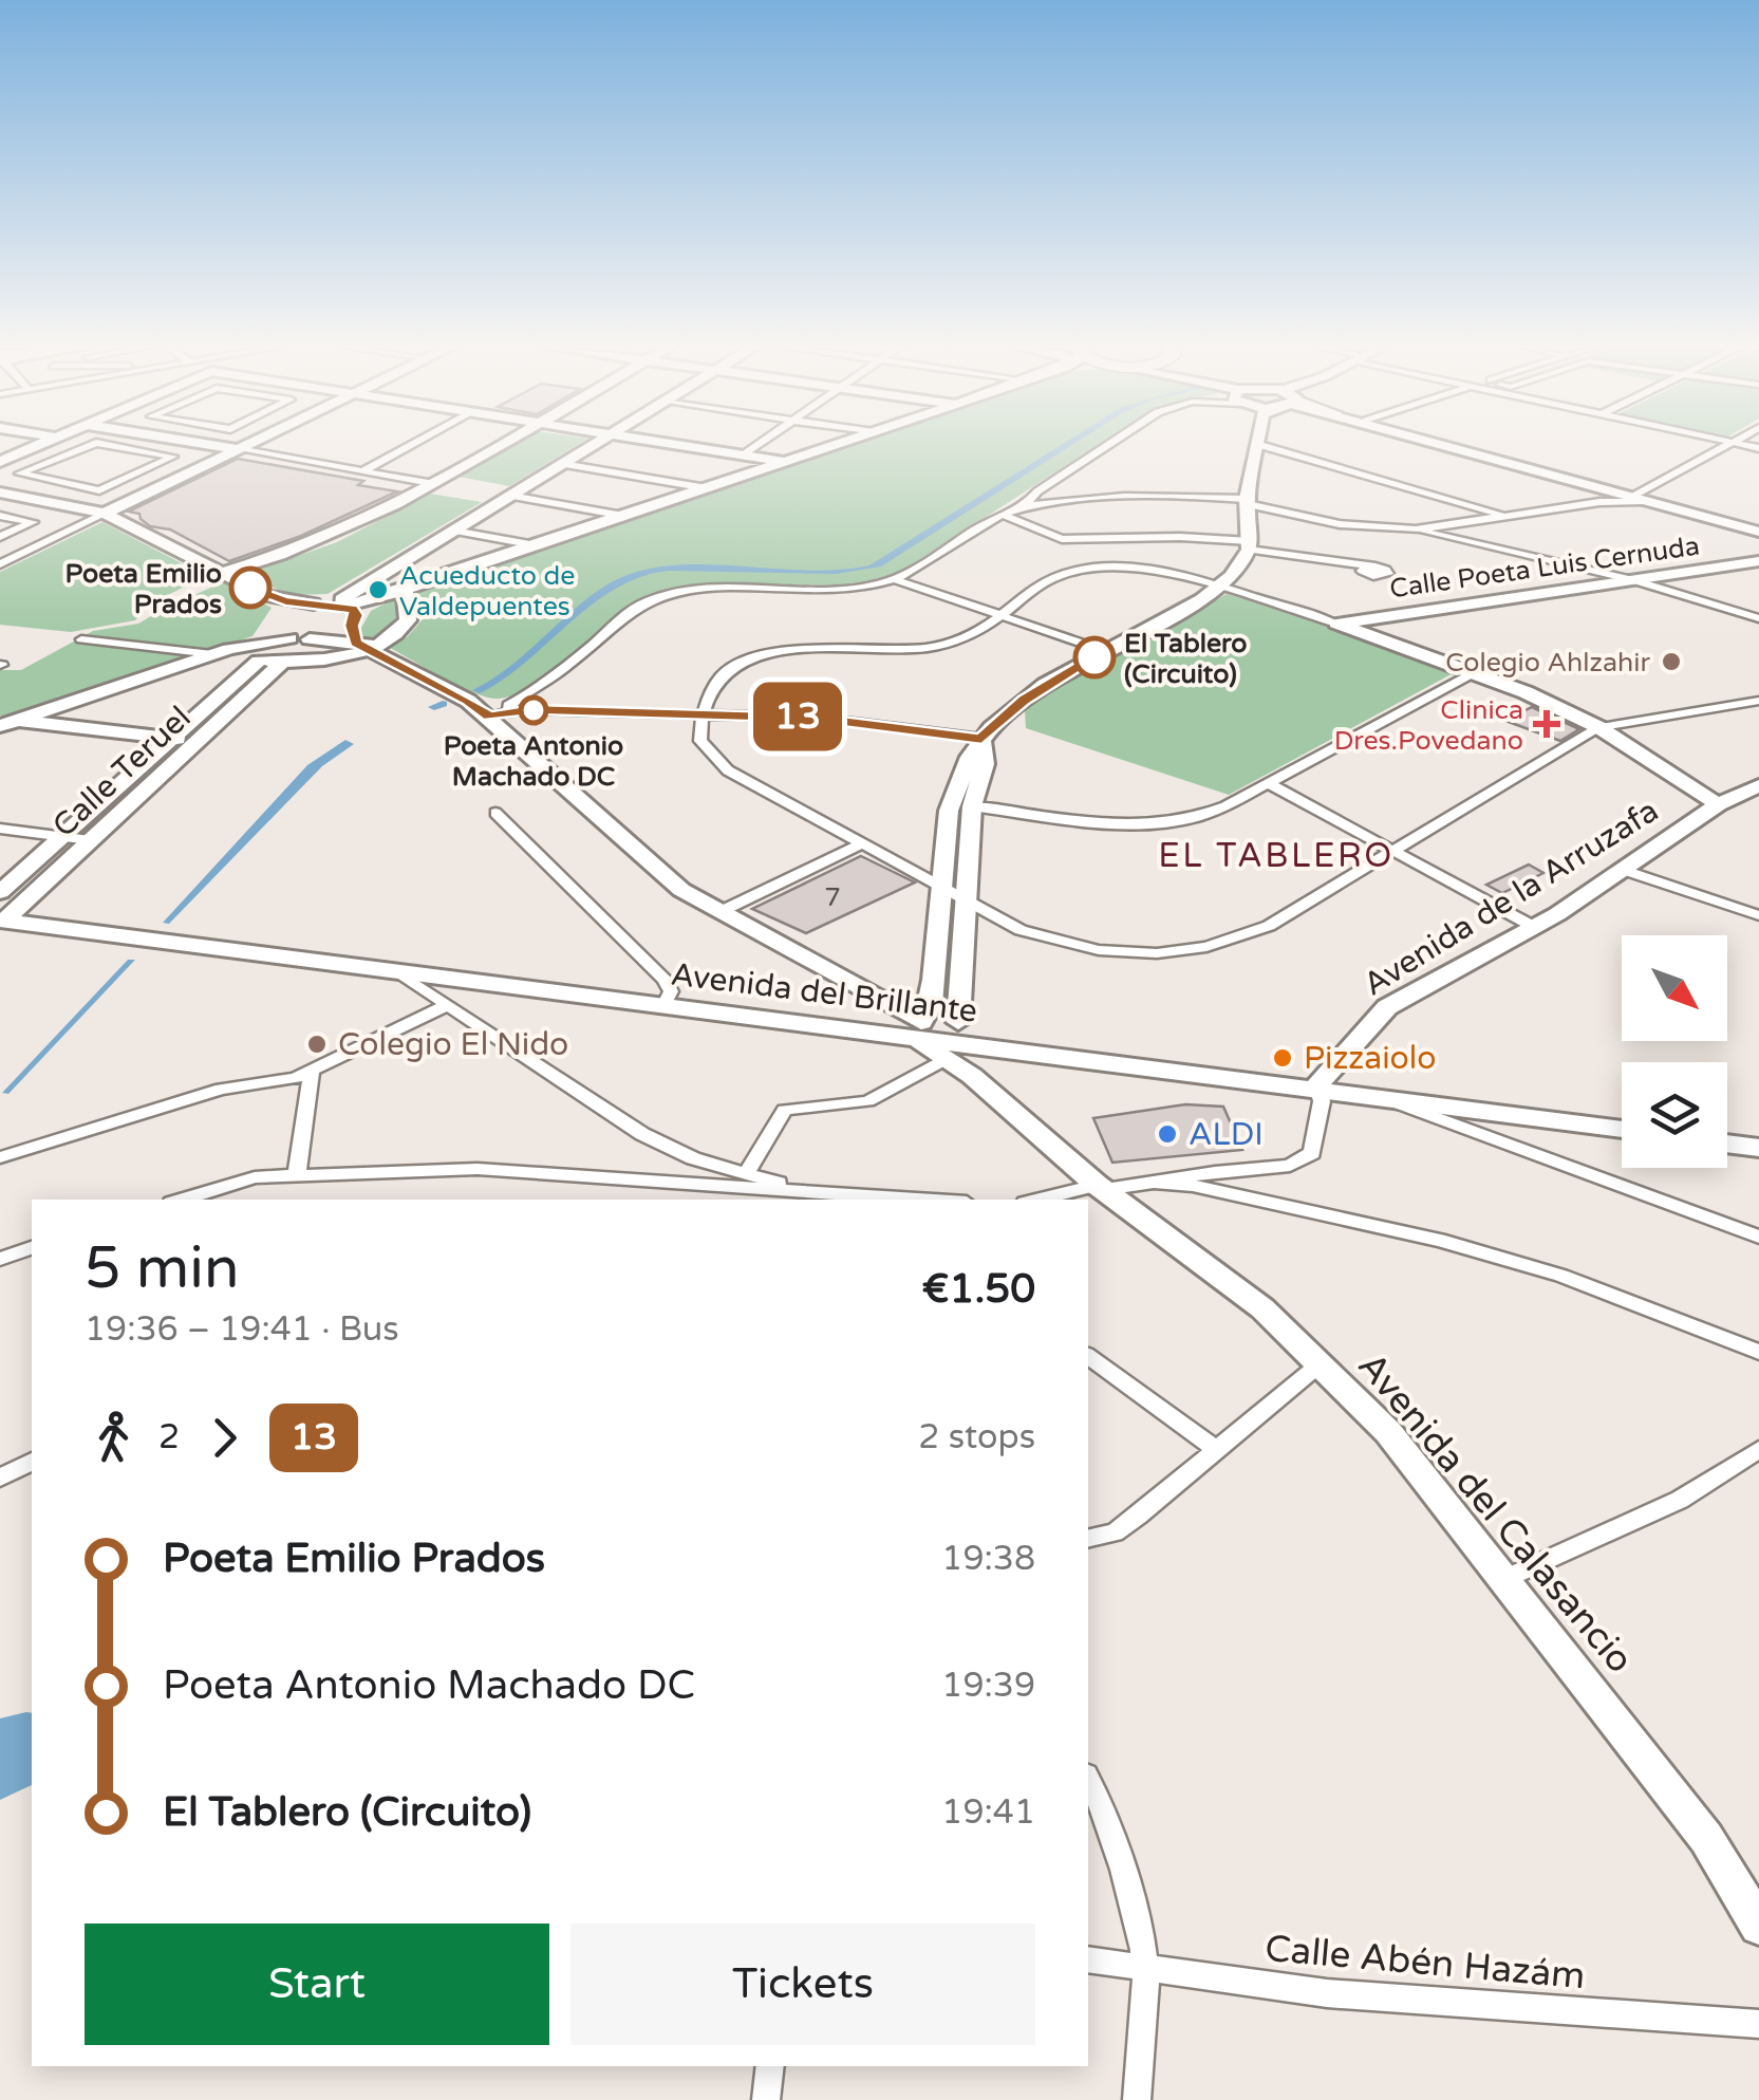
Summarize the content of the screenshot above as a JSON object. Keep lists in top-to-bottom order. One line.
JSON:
{"streets":{"main road":["Calle Poeta Luis Cernuda","Calle Teruel","Avenida de la Arruzafa","Avenida del Brillante","Avenida del Calasancio"],"street":["Calle Abén Hazám"]},"crossings":[["Calle Teruel","Avenida del Brillante"],["Avenida de la Arruzafa","Avenida del Brillante"],["Avenida del Brillante","Avenida del Calasancio"]],"districts":["EL TABLERO"],"places":{"other":["Poeta Emilio Prados","Acueducto de Valdepuentes","El Tablero (Circuito)","Colegio Ahlzahir","Poeta Antonio Machado DC","Colegio El Nido","Pizzaiolo","ALDI"],"health":["Clinica Dres.Povedano"]},"lines":["bus line 13"],"house_numbers":["7"],"north":"bottom right","page":{"on_map":"13","heading":["5 min","19:36 – 19:41 · Bus","€1.50"],"legs":["2","13","2 stops"],"list":[{"name":"Poeta Emilio Prados","value":"19:38"},{"name":"Poeta Antonio Machado DC","value":"19:39"},{"name":"El Tablero (Circuito)","value":"19:41"}],"buttons":["Start","Tickets"]}}
